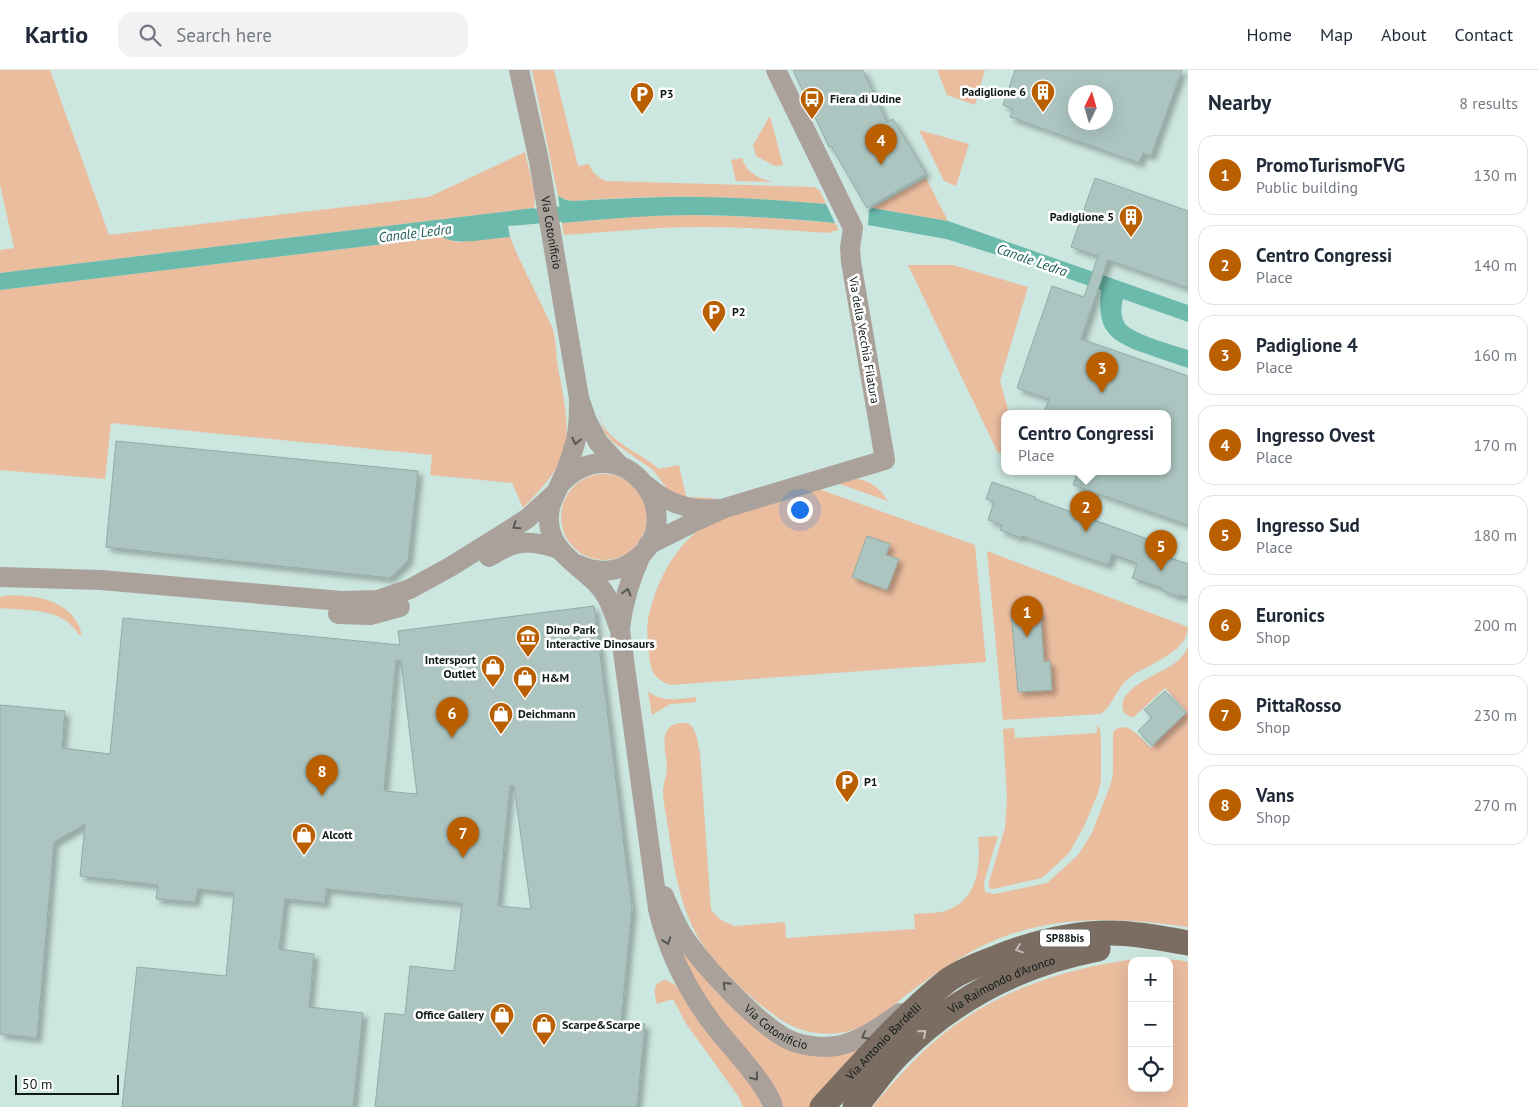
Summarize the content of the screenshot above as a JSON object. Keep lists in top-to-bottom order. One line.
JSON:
{"streets":{"main road":["SP88bis","Via Raimondo d'Aronco","Via Antonio Bardelli"],"street":["Via Cotonificio","Via della Vecchia Filatura"]},"crossings":[["Via Cotonificio","Via della Vecchia Filatura"],["Via Cotonificio","Via Raimondo d'Aronco"],["Via Cotonificio","Via Antonio Bardelli"],["Via Raimondo d'Aronco","Via Antonio Bardelli"]],"water":["Canale Ledra"],"places":{"building":["Padiglione 6","Padiglione 5"],"parking":["P3","P2","P1"],"bus stop":["Fiera di Udine"],"museum":["Dino Park Interactive Dinosaurs"],"shop":["Intersport Outlet","H&M","Deichmann","Alcott","Office Gallery","Scarpe&Scarpe"]},"scale_bar":"50 m","north":"top","page":{"header":"Kartio","search":"Search here","nav":["Home","Map","About","Contact"],"heading":["Nearby","8 results"],"pins":["4","3","2","5","1","6","8","7"],"list":[{"mark":"1","name":"PromoTurismoFVG","note":"Public building","value":"130 m"},{"mark":"2","name":"Centro Congressi","note":"Place","value":"140 m"},{"mark":"3","name":"Padiglione 4","note":"Place","value":"160 m"},{"mark":"4","name":"Ingresso Ovest","note":"Place","value":"170 m"},{"mark":"5","name":"Ingresso Sud","note":"Place","value":"180 m"},{"mark":"6","name":"Euronics","note":"Shop","value":"200 m"},{"mark":"7","name":"PittaRosso","note":"Shop","value":"230 m"},{"mark":"8","name":"Vans","note":"Shop","value":"270 m"}],"popup":["Centro Congressi","Place"],"map_buttons":["+","−"],"scale":"50 m"}}
